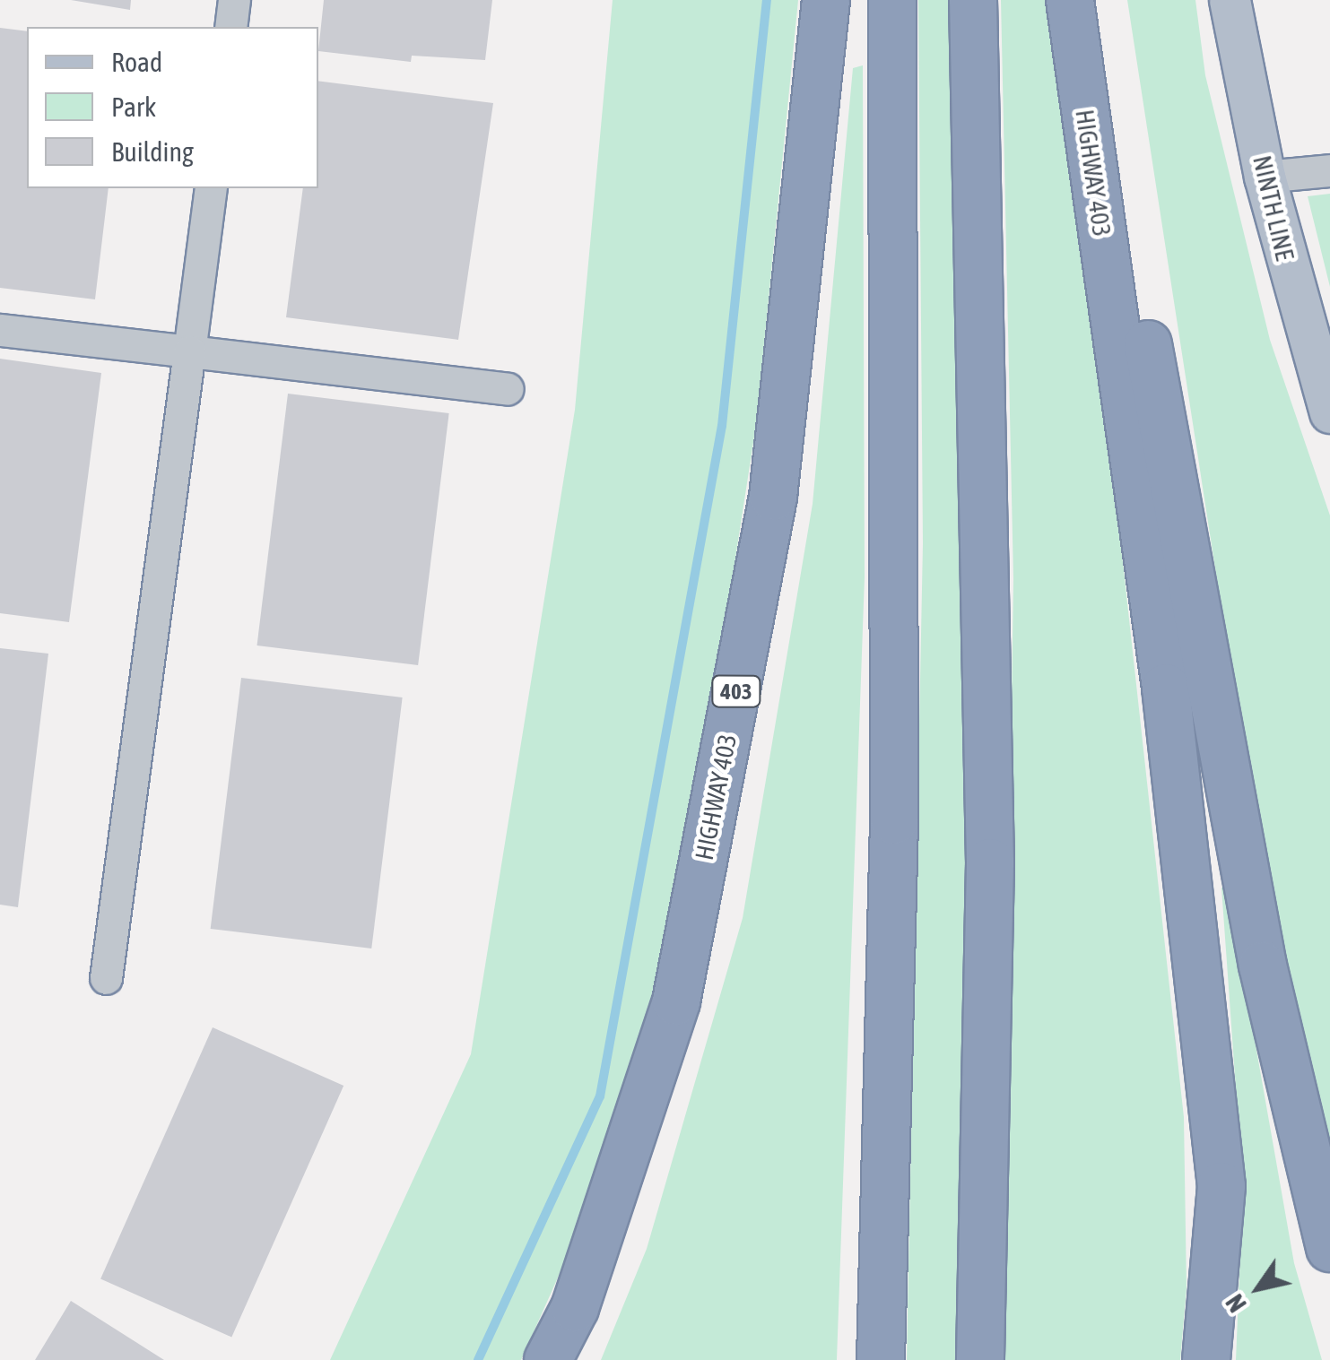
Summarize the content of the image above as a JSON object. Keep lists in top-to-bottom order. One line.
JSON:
{"streets":{"highway":["HIGHWAY 403","403"],"main road":["NINTH LINE"]},"legend":["Road","Park","Building"],"north":"bottom left"}
